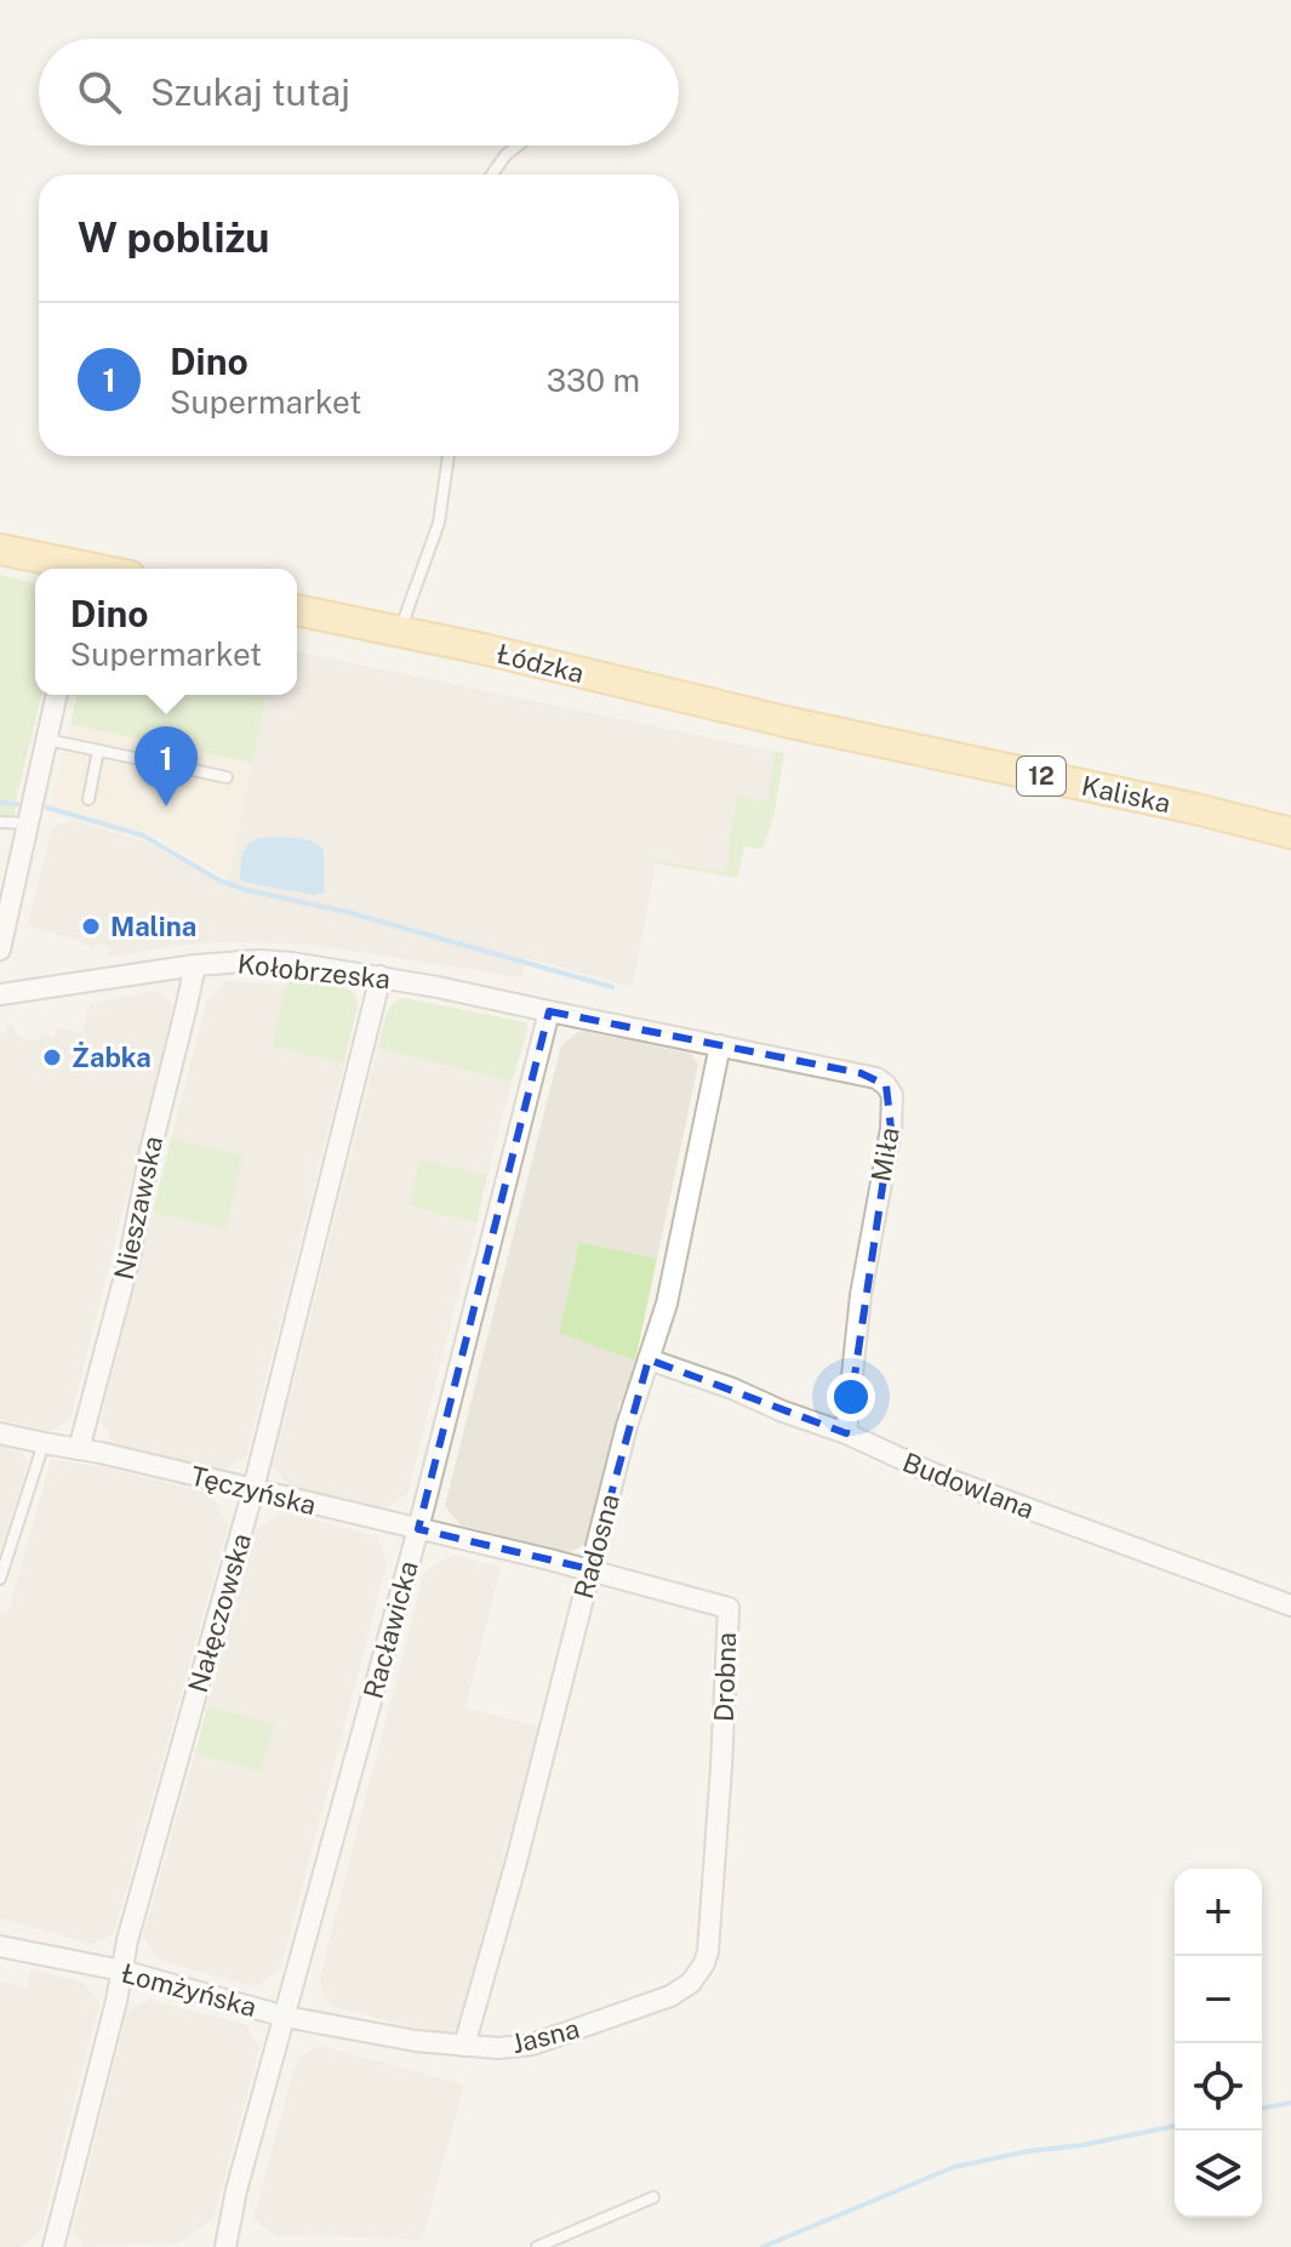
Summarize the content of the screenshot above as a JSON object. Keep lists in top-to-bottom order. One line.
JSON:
{"streets":{"main road":["Łódzka","12","Kaliska"],"street":["Kołobrzeska","Miła","Nieszawska","Budowlana","Tęczyńska","Radosna","Nałęczowska","Racławicka","Drobna","Łomżyńska","Jasna"]},"crossings":[["Łódzka","Kaliska"],["Kołobrzeska","Miła"],["Kołobrzeska","Nieszawska"],["Kołobrzeska","Nałęczowska"],["Kołobrzeska","Racławicka"],["Miła","Budowlana"],["Miła","Radosna"],["Nieszawska","Tęczyńska"],["Budowlana","Radosna"],["Tęczyńska","Nałęczowska"],["Tęczyńska","Racławicka"],["Tęczyńska","Drobna"],["Radosna","Drobna"],["Radosna","Jasna"],["Nałęczowska","Łomżyńska"],["Racławicka","Łomżyńska"],["Drobna","Jasna"],["Łomżyńska","Jasna"]],"places":["Malina","Żabka"],"page":{"search":"Szukaj tutaj","heading":"W pobliżu","list":[{"mark":"1","name":"Dino","note":"Supermarket","value":"330 m"}],"popup":["Dino","Supermarket"],"pins":"1","map_buttons":["+","−"]}}
